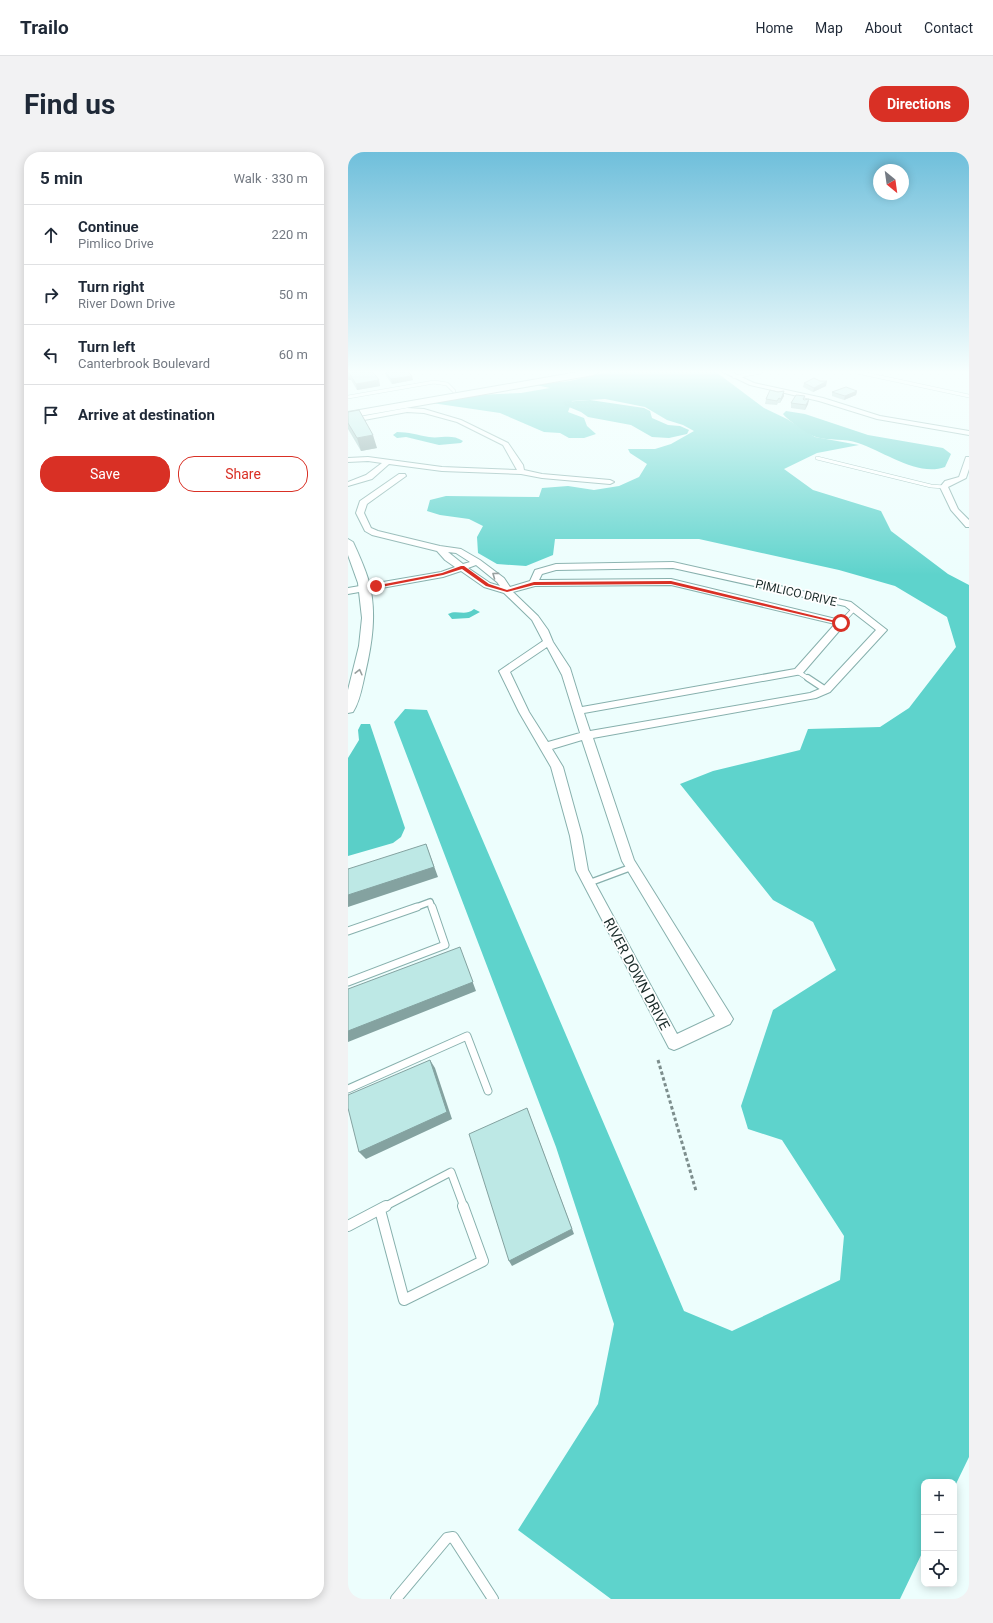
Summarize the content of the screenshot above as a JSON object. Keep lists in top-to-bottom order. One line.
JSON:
{"streets":{"street":["PIMLICO DRIVE","RIVER DOWN DRIVE"]},"crossings":[["PIMLICO DRIVE","RIVER DOWN DRIVE"]],"north":"bottom right","page":{"header":"Trailo","nav":["Home","Map","About","Contact"],"buttons":["Directions",["Save","Share"]],"title":"Find us","heading":["5 min","Walk · 330 m"],"list":[["Continue","Pimlico Drive","220 m"],["Turn right","River Down Drive","50 m"],["Turn left","Canterbrook Boulevard","60 m"],"Arrive at destination"],"map_buttons":["+","−"]}}
